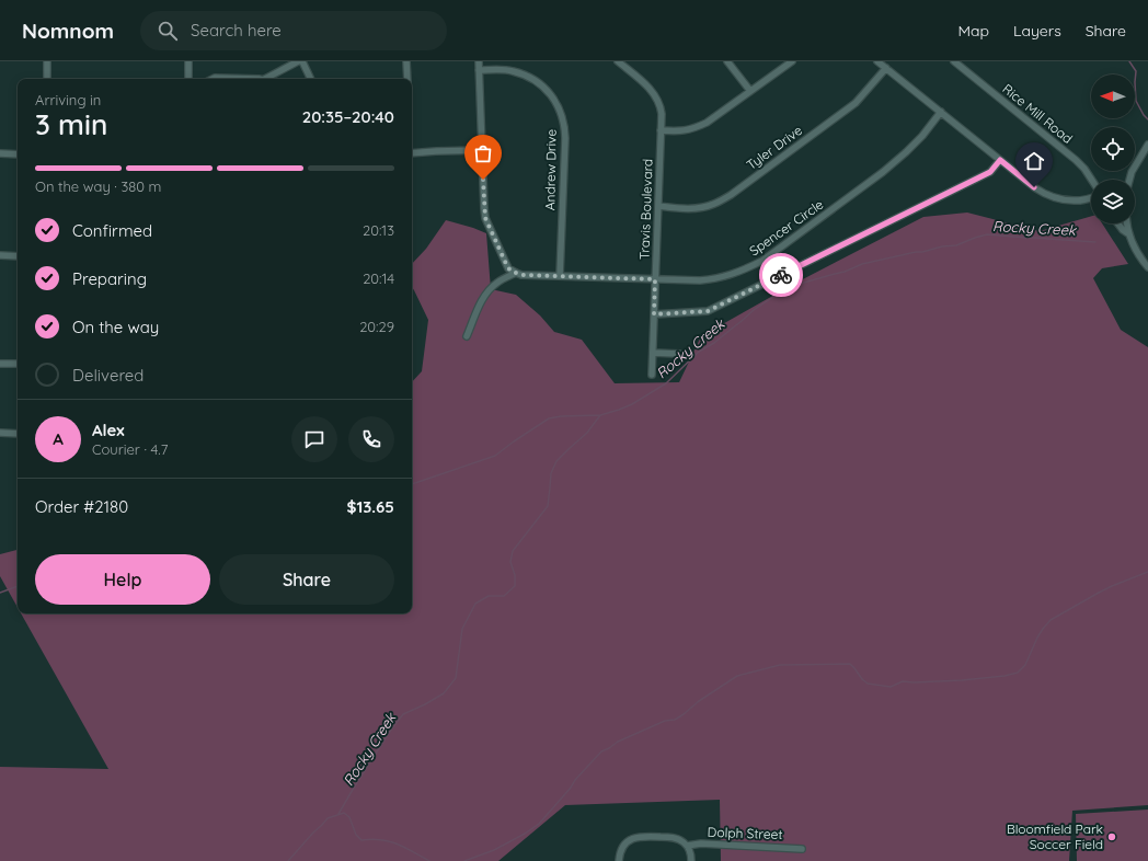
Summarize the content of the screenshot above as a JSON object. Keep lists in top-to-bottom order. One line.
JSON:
{"streets":{"street":["Rice Mill Road","Tyler Drive","Andrew Drive","Travis Boulevard","Spencer Circle","Dolph Street"]},"crossings":[["Tyler Drive","Travis Boulevard"],["Andrew Drive","Spencer Circle"],["Travis Boulevard","Spencer Circle"]],"water":["Rocky Creek"],"places":["Bloomfield Park Soccer Field"],"north":"left","page":{"header":"Nomnom","search":"Search here","nav":["Map","Layers","Share"],"heading":["3 min","Arriving in","20:35–20:40"],"panel":["Alex","Courier · 4.7","Order #2180","$13.65"],"bar":"On the way · 380 m","list":[["Confirmed","20:13"],["Preparing","20:14"],["On the way","20:29"],"Delivered"],"round":"A","buttons":["Help","Share"]}}
